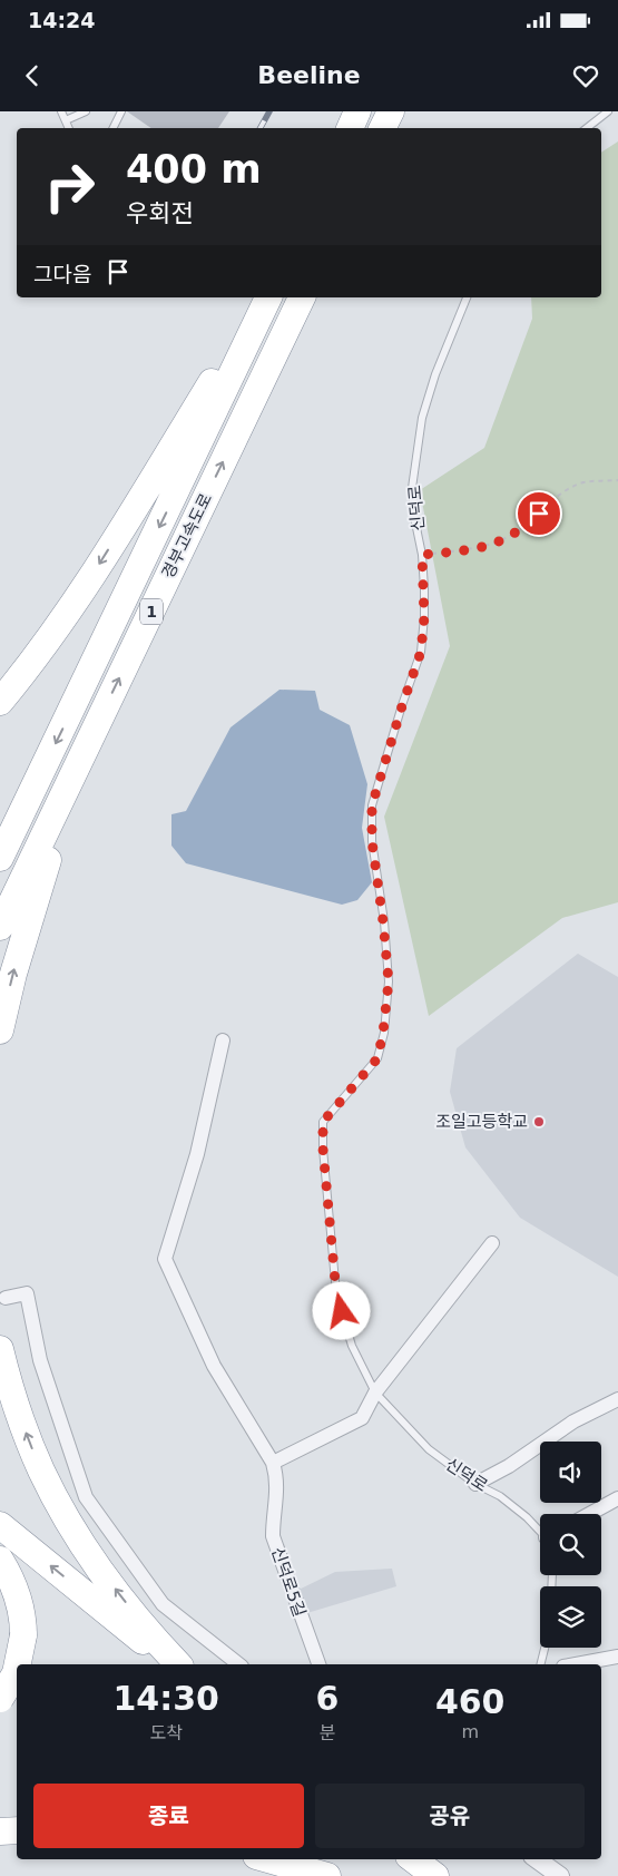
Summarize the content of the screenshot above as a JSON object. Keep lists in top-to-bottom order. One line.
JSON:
{"streets":{"highway":["경부고속도로","1"],"street":["신덕로5길"],"lane":["신덕로"]},"places":["조일고등학교"],"page":{"status":"14:24","header":"Beeline","turn":["400 m","우회전"],"then":"그다음","eta":["14:30","도착","6","분","460","m"],"buttons":["종료","공유"]}}
